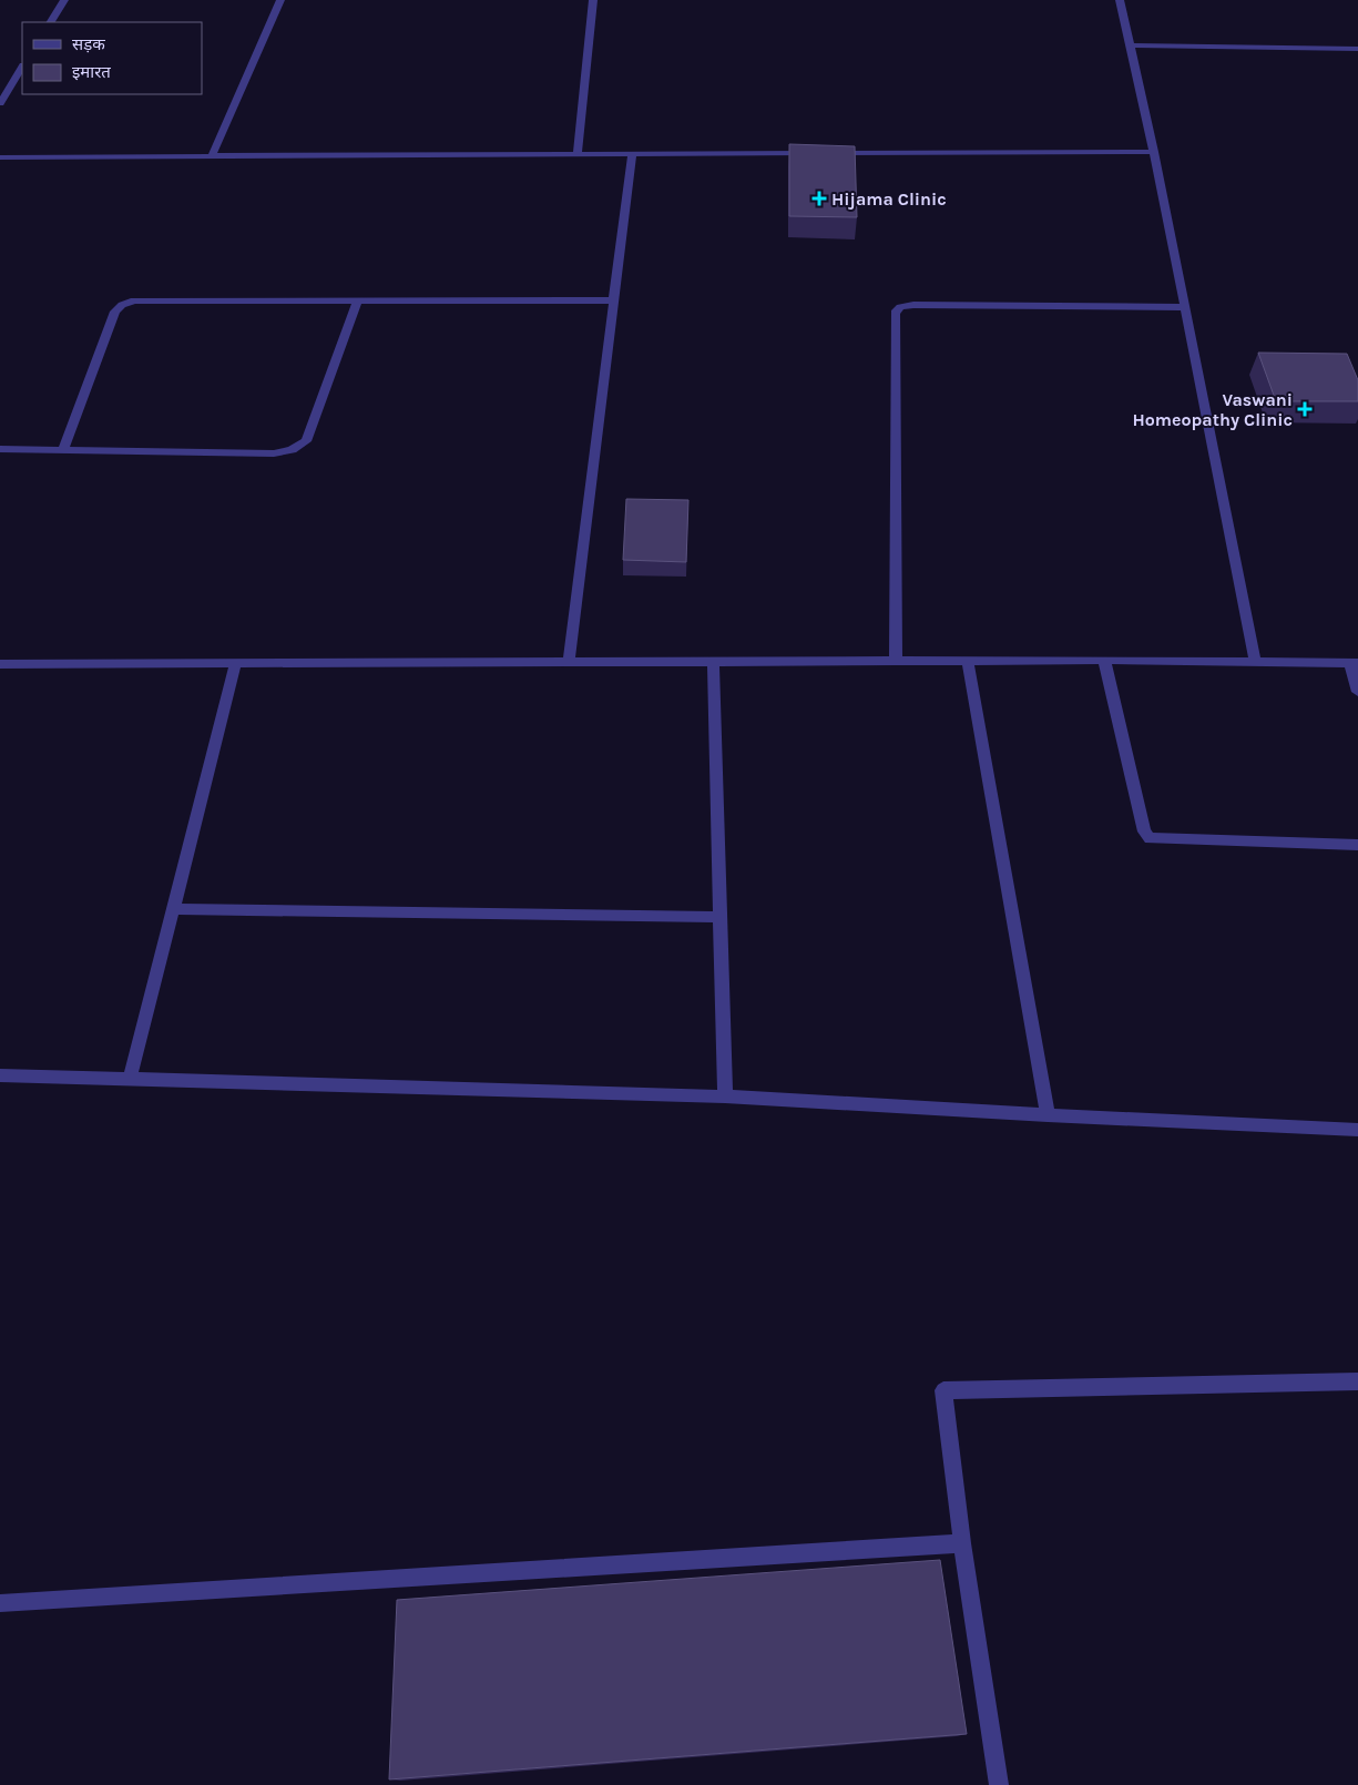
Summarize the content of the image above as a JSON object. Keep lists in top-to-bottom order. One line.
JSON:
{"places":{"health":["Hijama Clinic","Vaswani Homeopathy Clinic"]},"legend":["सड़क","इमारत"]}
